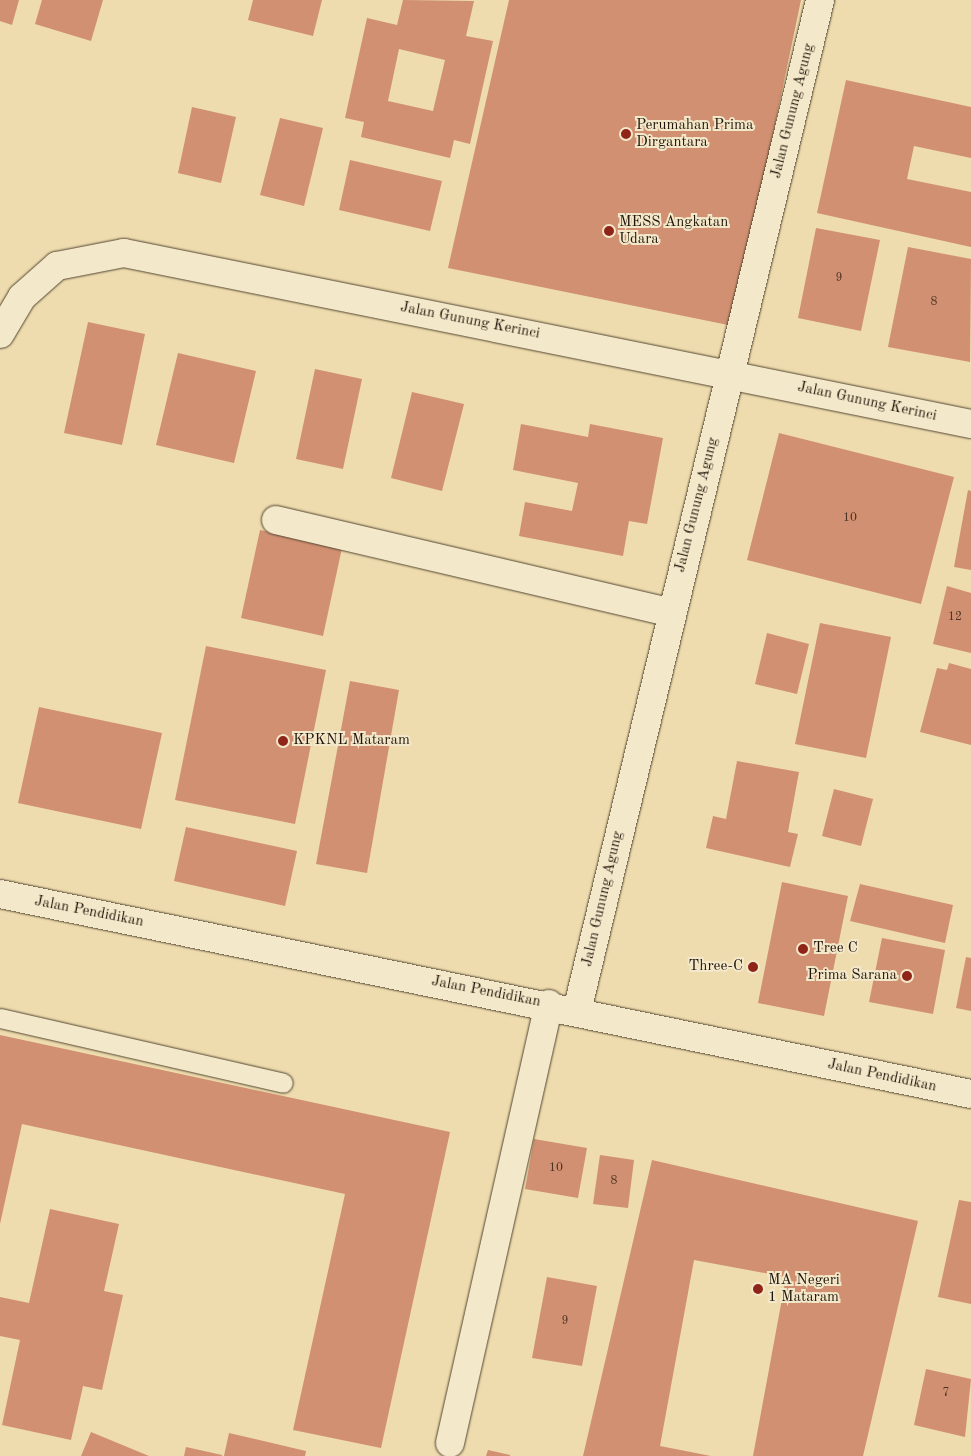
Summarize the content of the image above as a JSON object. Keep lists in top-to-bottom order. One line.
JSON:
{"streets":{"street":["Jalan Gunung Agung","Jalan Gunung Kerinci","Jalan Pendidikan"]},"crossings":[["Jalan Gunung Agung","Jalan Gunung Kerinci"],["Jalan Gunung Agung","Jalan Pendidikan"]],"places":["Perumahan Prima Dirgantara","MESS Angkatan Udara","KPKNL Mataram","Tree C","Three-C","Prima Sarana","MA Negeri 1 Mataram"],"house_numbers":["9","8","10","12","10","8","9","7"]}
